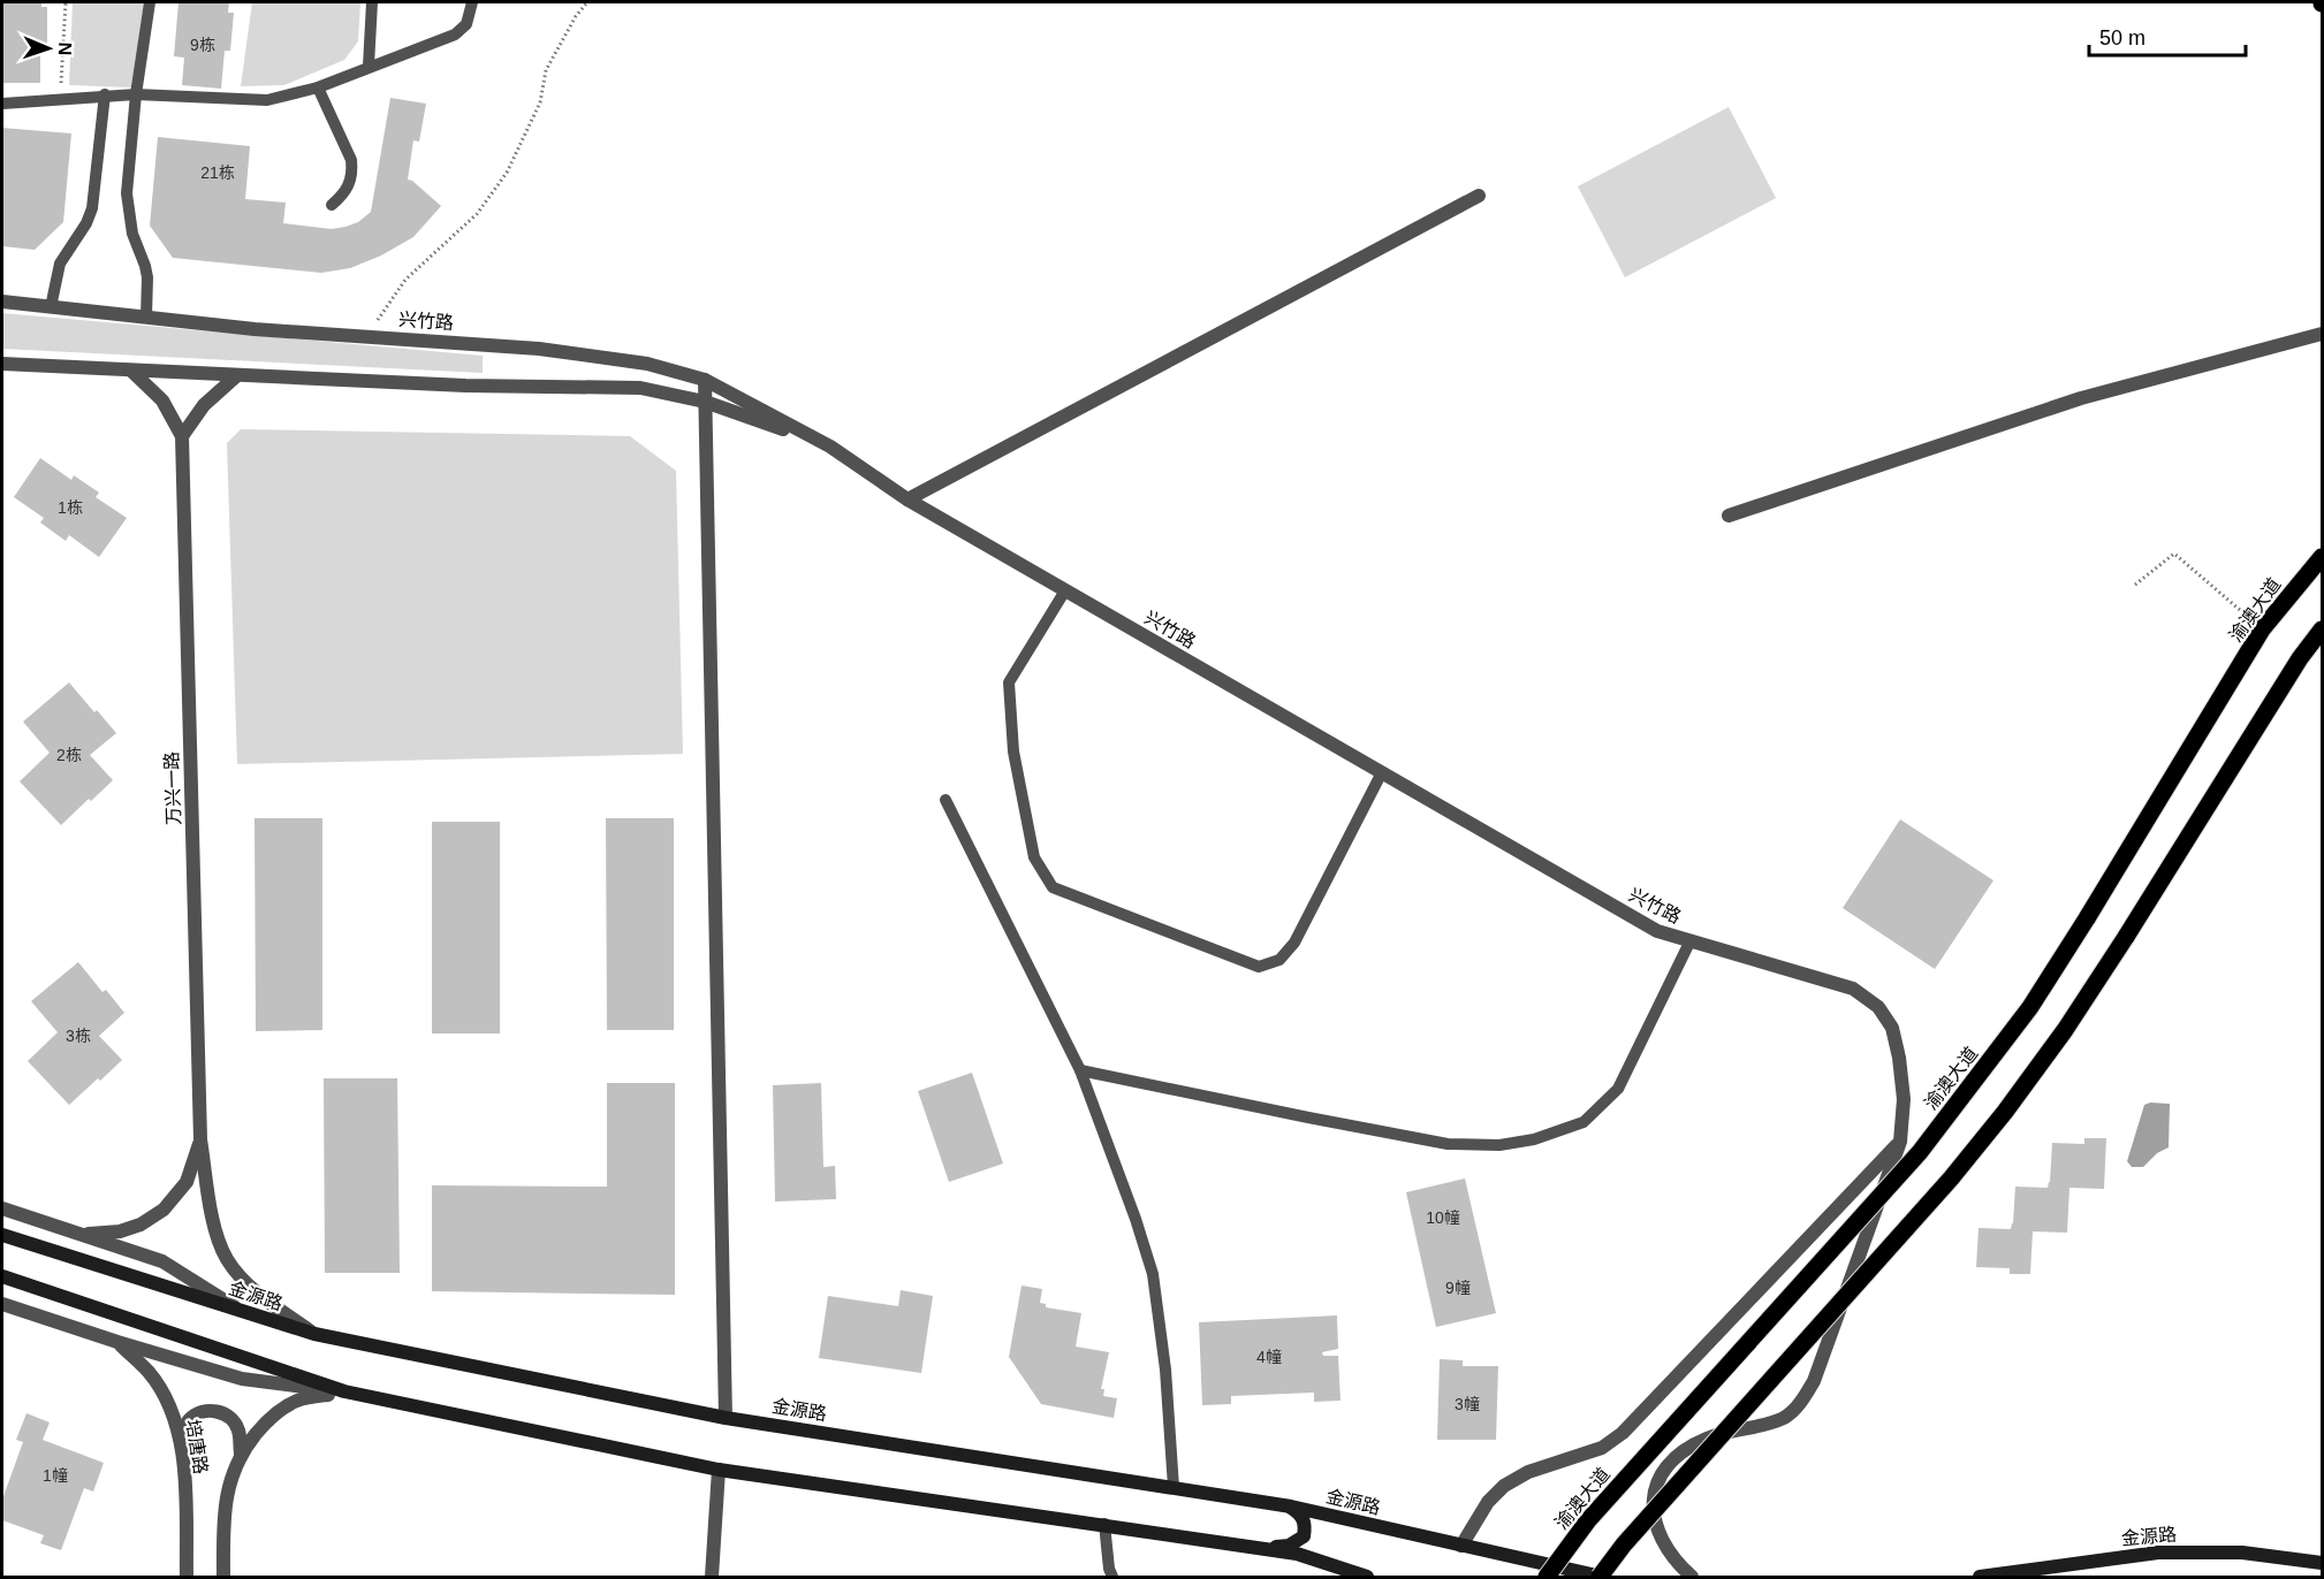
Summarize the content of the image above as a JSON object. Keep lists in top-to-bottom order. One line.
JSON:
{"streets":{"main road":["渝澳大道","金源路"],"street":["兴竹路","万兴一路","培唐路"]},"house_numbers":["9栋","21栋","1栋","2栋","3栋","10幢","9幢","4幢","3幢","1幢"],"scale_bar":"50 m","north":"right"}
